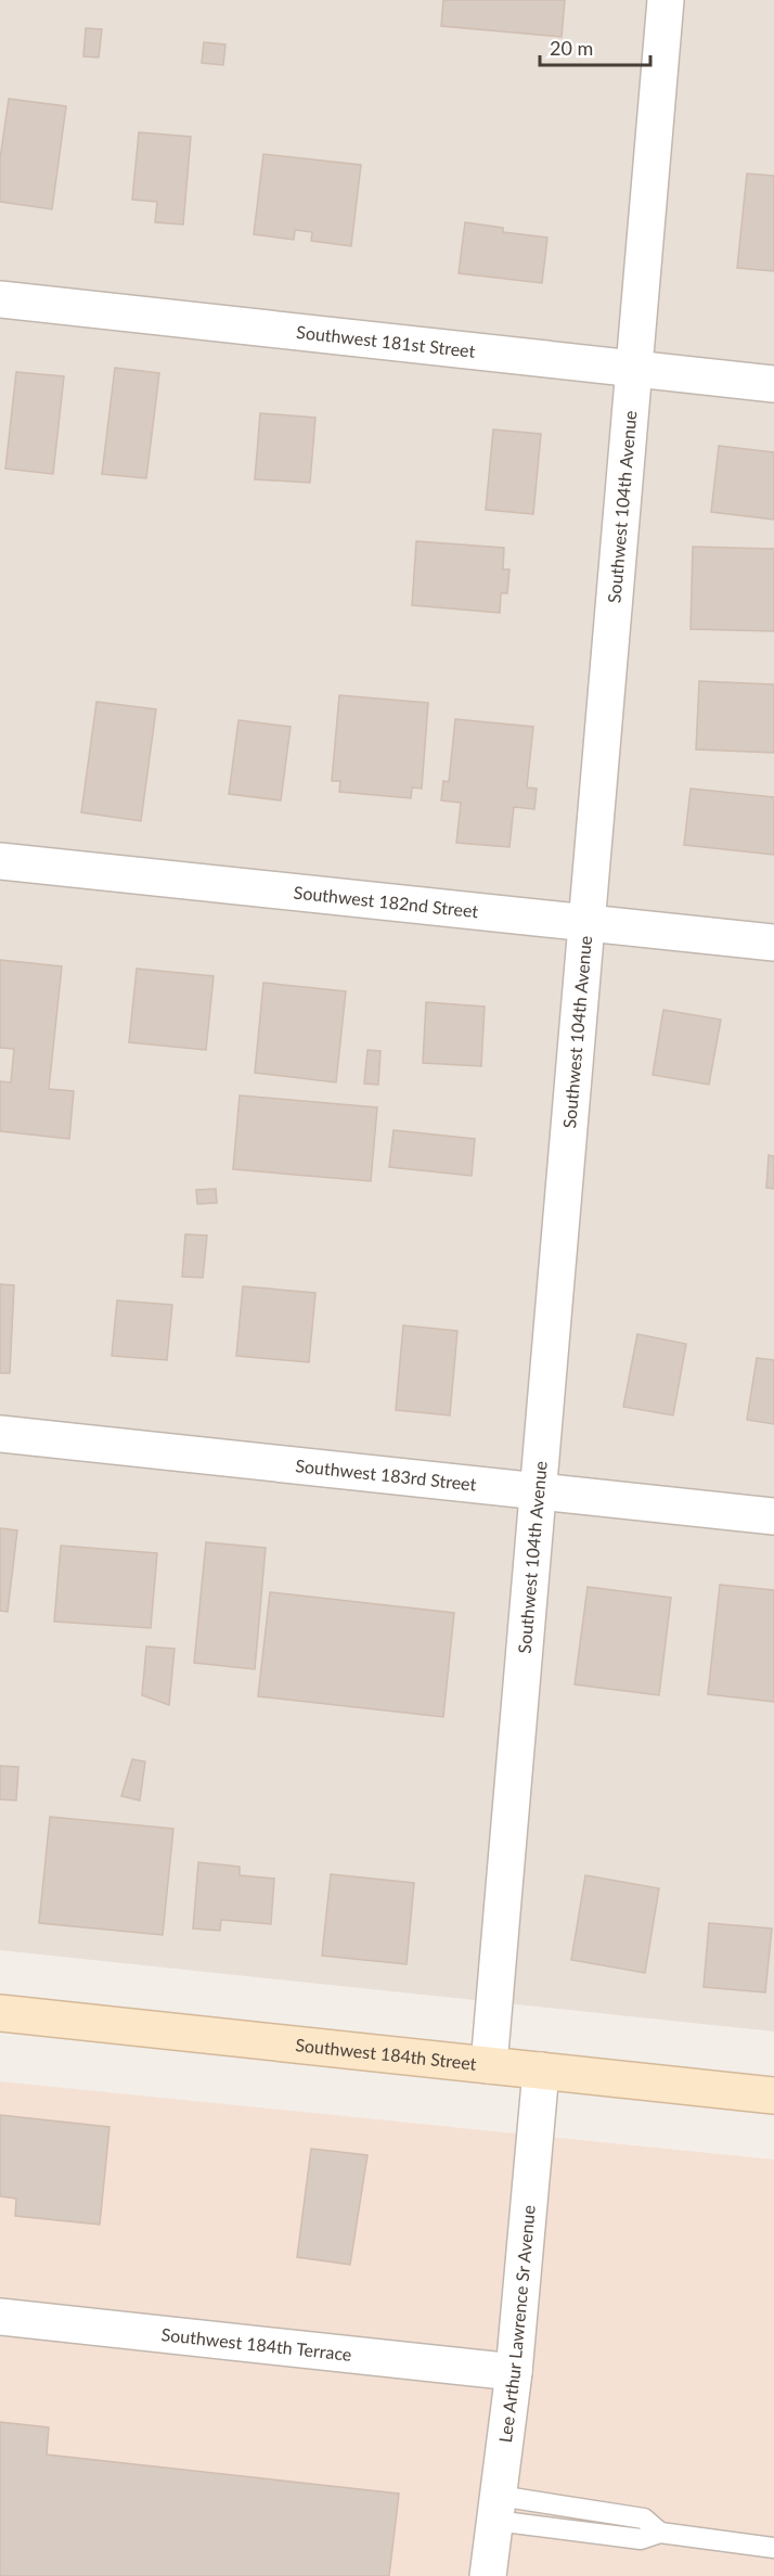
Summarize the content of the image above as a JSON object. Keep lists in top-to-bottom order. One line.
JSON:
{"streets":{"main road":["Southwest 184th Street"],"street":["Southwest 181st Street","Southwest 104th Avenue","Southwest 182nd Street","Southwest 183rd Street","Lee Arthur Lawrence Sr Avenue","Southwest 184th Terrace"]},"crossings":[["Southwest 181st Street","Southwest 104th Avenue"],["Southwest 104th Avenue","Southwest 182nd Street"],["Southwest 104th Avenue","Southwest 183rd Street"],["Southwest 104th Avenue","Southwest 184th Street"],["Southwest 184th Street","Lee Arthur Lawrence Sr Avenue"],["Lee Arthur Lawrence Sr Avenue","Southwest 184th Terrace"]],"scale_bar":"20 m"}
